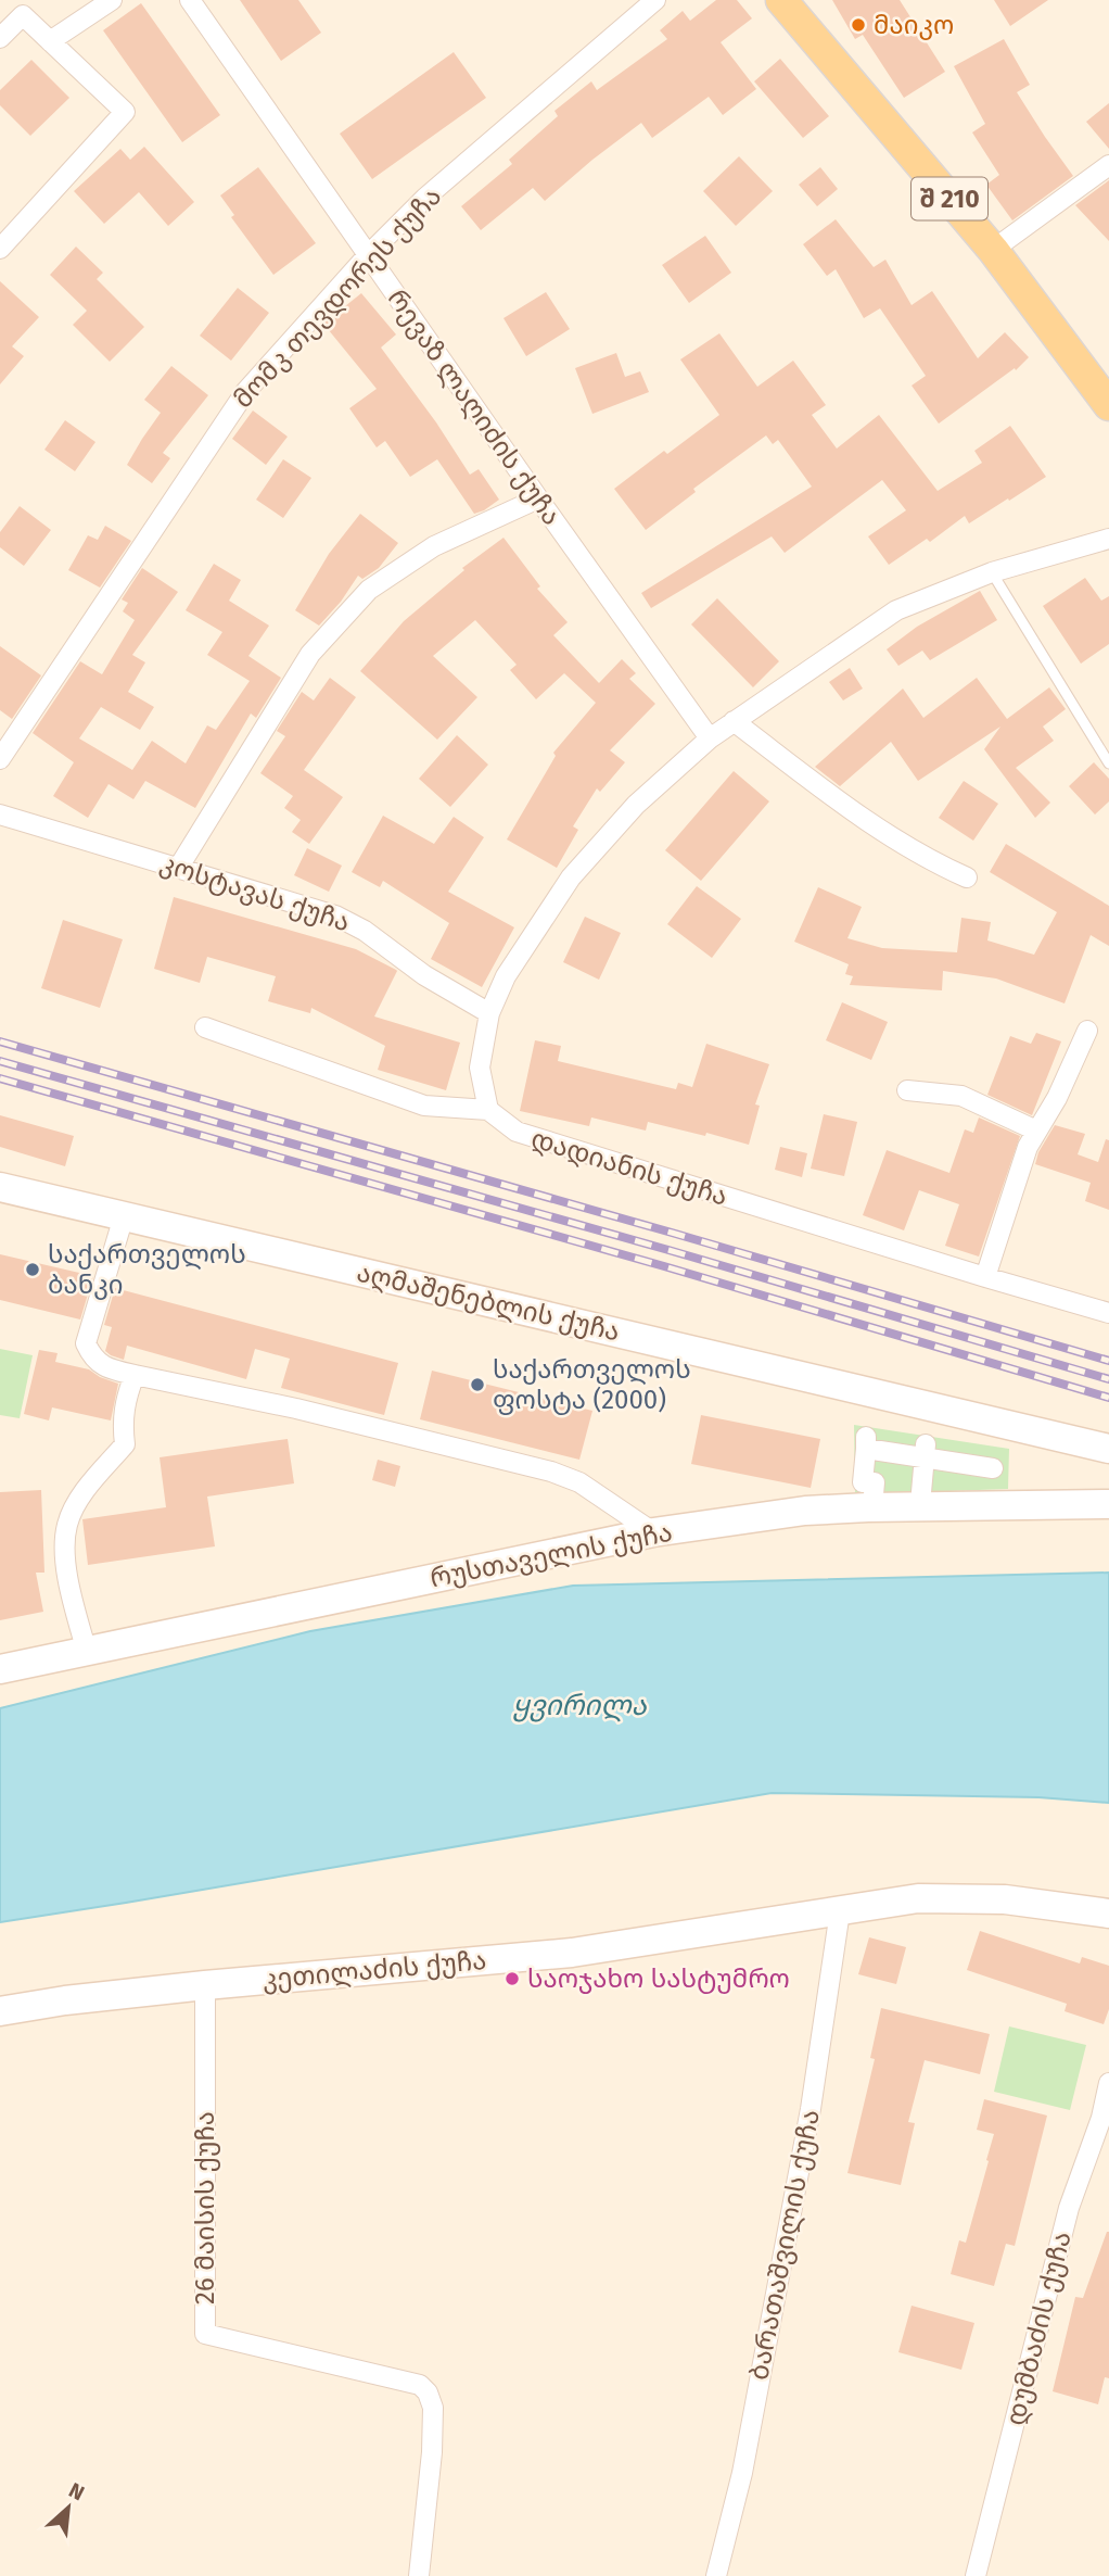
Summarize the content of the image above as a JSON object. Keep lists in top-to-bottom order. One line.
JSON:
{"streets":{"main road":["შ 210"],"street":["მომკ თევდორეს ქუჩა","რევაზ ლაღიძის ქუჩა","კოსტავას ქუჩა","დადიანის ქუჩა","აღმაშენებლის ქუჩა","რუსთაველის ქუჩა","კეთილაძის ქუჩა","26 მაისის ქუჩა","ბარათაშვილის ქუჩა","დუმბაძის ქუჩა"]},"crossings":[["მომკ თევდორეს ქუჩა","რევაზ ლაღიძის ქუჩა"],["კეთილაძის ქუჩა","26 მაისის ქუჩა"],["კეთილაძის ქუჩა","ბარათაშვილის ქუჩა"]],"water":["ყვირილა"],"places":["მაიკო","საქართველოს ბანკი","საქართველოს ფოსტა (2000)","საოჯახო სასტუმრო"],"north":"top right"}
